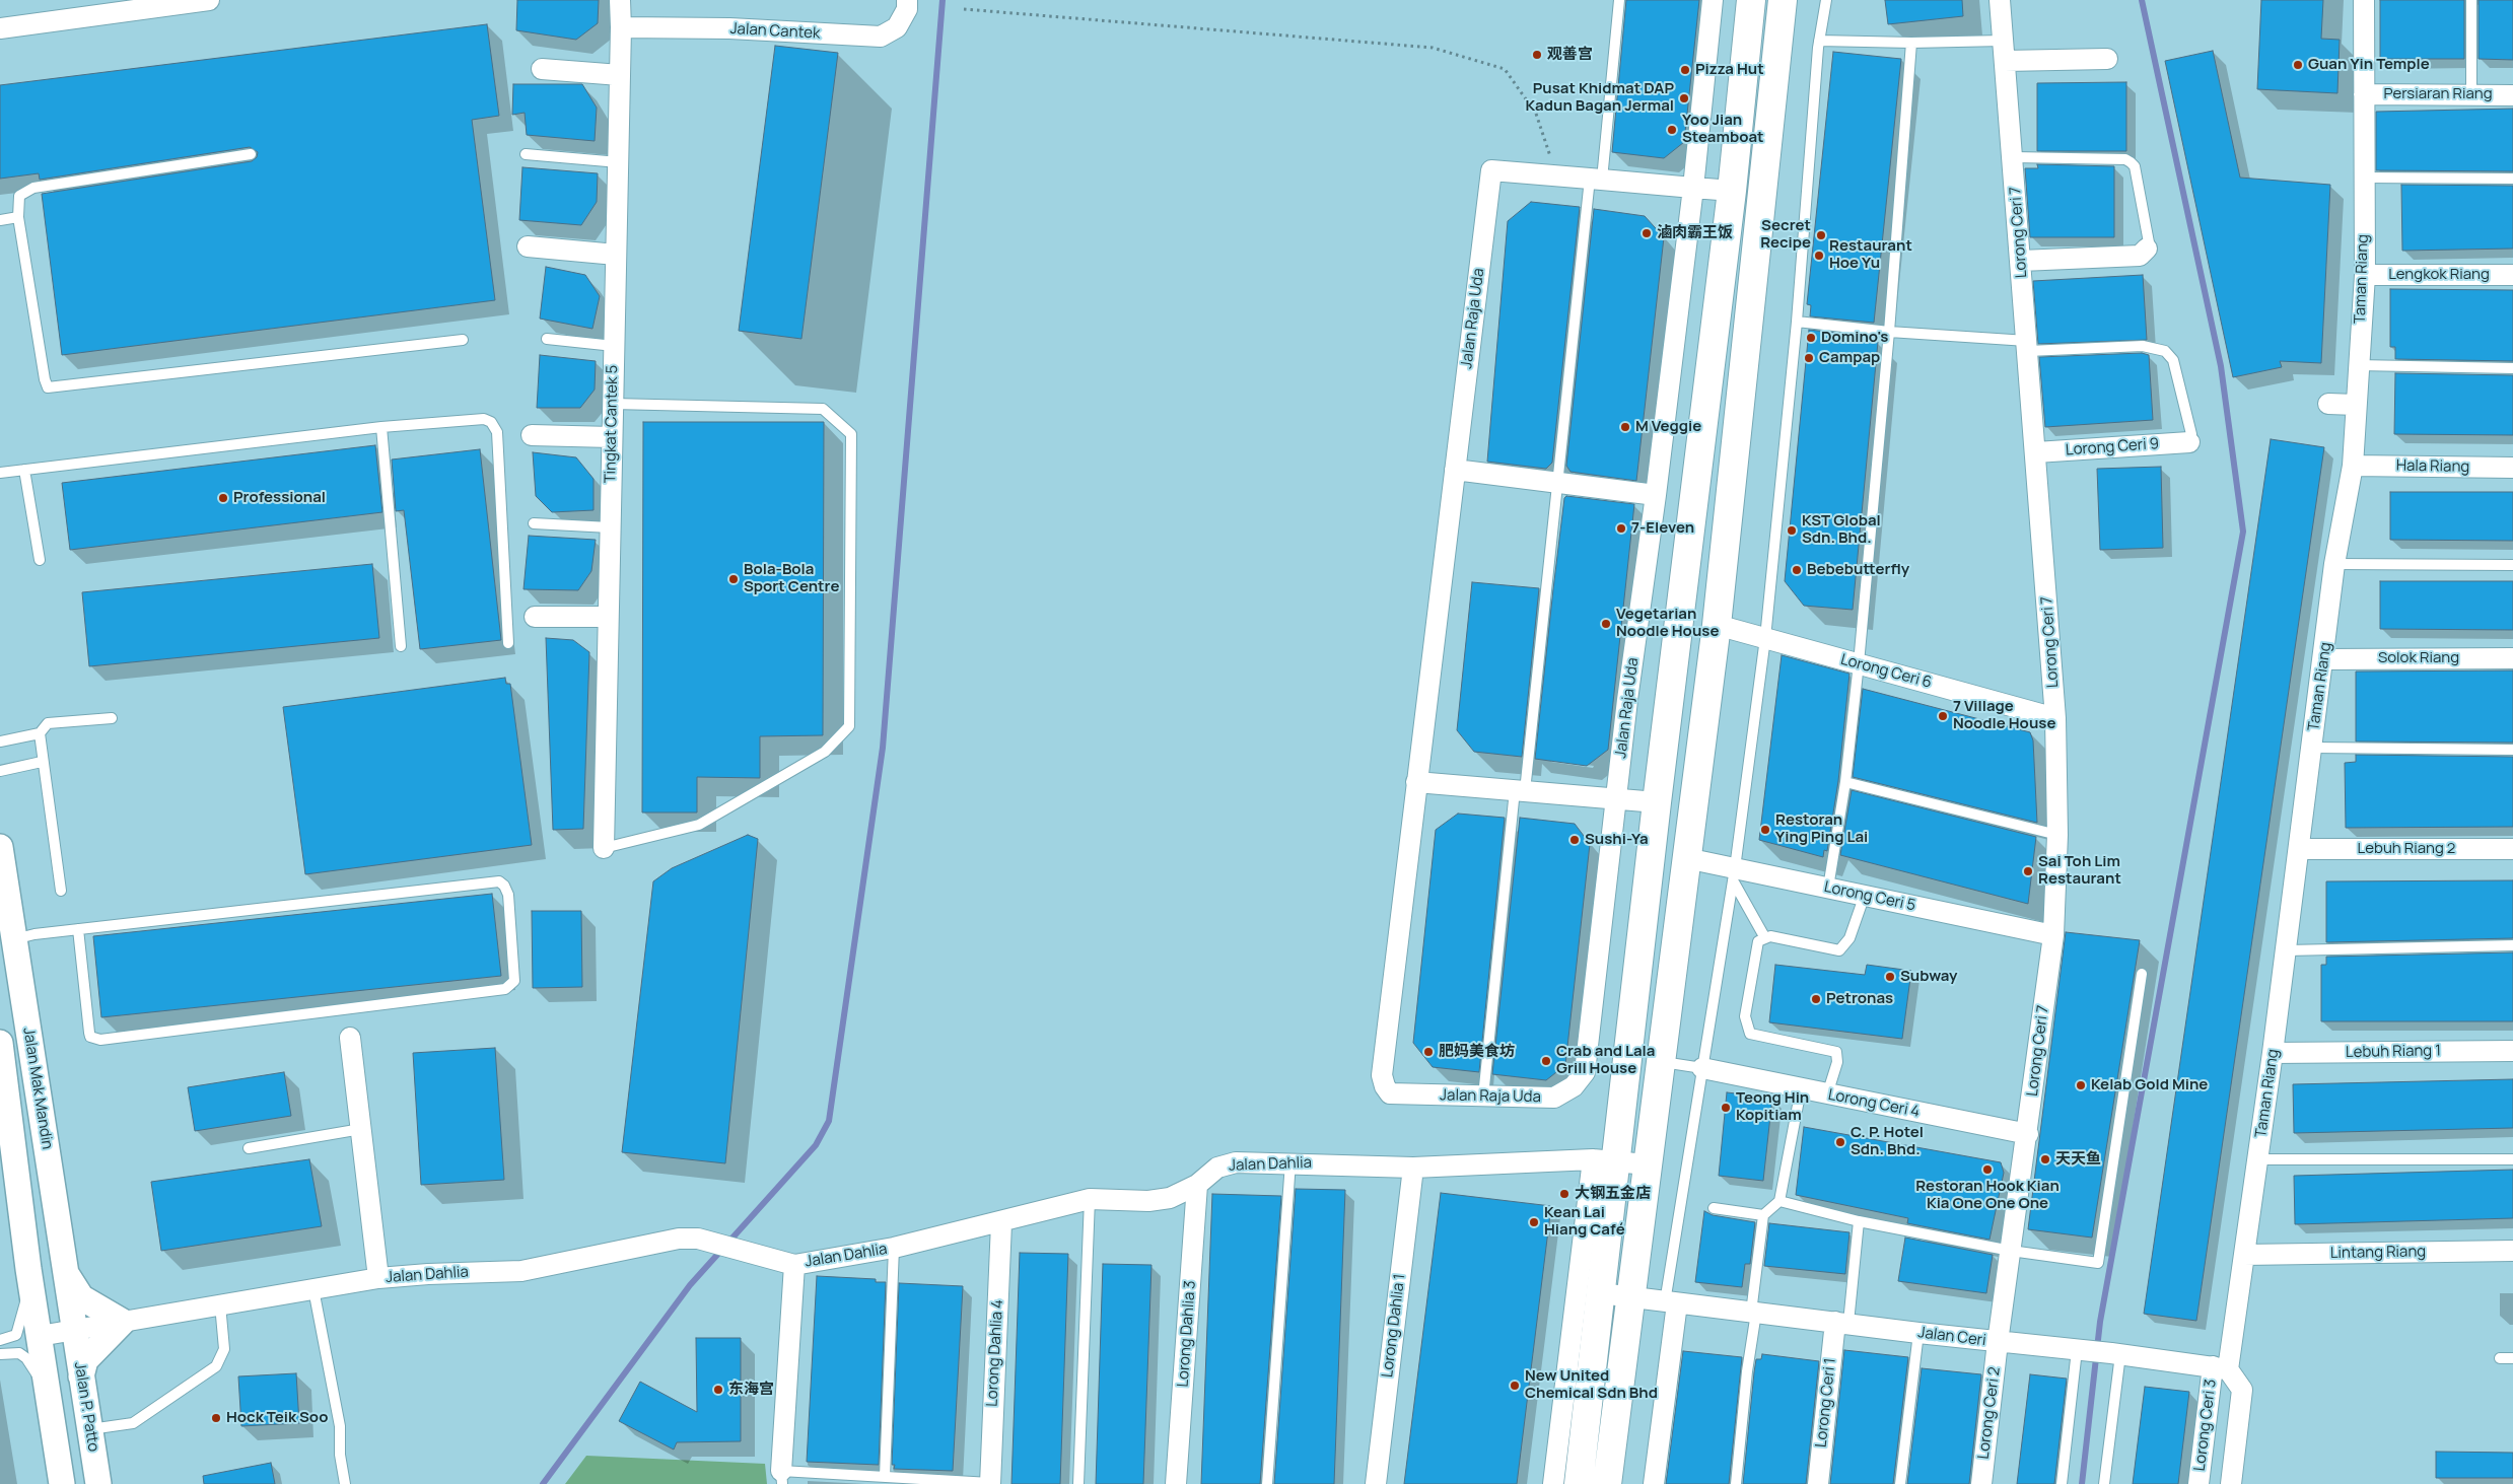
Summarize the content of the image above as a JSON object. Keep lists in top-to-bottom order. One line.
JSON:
{"streets":{"street":["Jalan Cantek","Persiaran Riang","Lorong Ceri 7","Lengkok Riang","Taman Riang","Jalan Raja Uda","Tingkat Cantek 5","Lorong Ceri 9","Hala Riang","Solok Riang","Lorong Ceri 6","Lebuh Riang 2","Lorong Ceri 5","Lebuh Riang 1","Jalan Mak Mandin","Lorong Ceri 4","Jalan Dahlia","Lintang Riang","Lorong Dahlia 1","Lorong Dahlia 3","Jalan Ceri","Lorong Dahlia 4","Lorong Ceri 1","Jalan P. Patto","Lorong Ceri 2","Lorong Ceri 3"]},"crossings":[["Jalan Cantek","Tingkat Cantek 5"],["Persiaran Riang","Taman Riang"],["Lorong Ceri 7","Lorong Ceri 9"],["Lorong Ceri 7","Lorong Ceri 6"],["Lorong Ceri 7","Lorong Ceri 5"],["Lorong Ceri 7","Lorong Ceri 4"],["Lorong Ceri 7","Jalan Ceri"],["Lorong Ceri 7","Lorong Ceri 2"],["Lengkok Riang","Taman Riang"],["Taman Riang","Hala Riang"],["Taman Riang","Solok Riang"],["Taman Riang","Lebuh Riang 2"],["Taman Riang","Lebuh Riang 1"],["Taman Riang","Lintang Riang"],["Taman Riang","Jalan Ceri"],["Taman Riang","Lorong Ceri 3"],["Jalan Mak Mandin","Jalan Dahlia"],["Jalan Mak Mandin","Jalan P. Patto"],["Jalan Dahlia","Lorong Dahlia 1"],["Jalan Dahlia","Lorong Dahlia 3"],["Jalan Dahlia","Lorong Dahlia 4"],["Jalan Dahlia","Jalan P. Patto"],["Jalan Ceri","Lorong Ceri 1"],["Jalan Ceri","Lorong Ceri 2"],["Jalan Ceri","Lorong Ceri 3"]],"places":["观善宫","Guan Yin Temple","Pizza Hut","Pusat Khidmat DAP Kadun Bagan Jermal","Yoo Jian Steamboat","滷肉霸王饭","Secret Recipe","Restaurant Hoe Yu","Domino's","Campap","M Veggie","Professional","7-Eleven","KST Global Sdn. Bhd.","Bebebutterfly","Bola-Bola Sport Centre","Vegetarian Noodle House","7 Village Noodle House","Restoran Ying Ping Lai","Sushi-Ya","Sai Toh Lim Restaurant","Subway","Petronas","肥妈美食坊","Crab and Lala Grill House","Kelab Gold Mine","Teong Hin Kopitiam","C. P. Hotel Sdn. Bhd.","天天鱼","Restoran Hook Kian Kia One One One","大钢五金店","Kean Lai Hiang Café","New United Chemical Sdn Bhd","东海宫","Hock Teik Soo"]}
